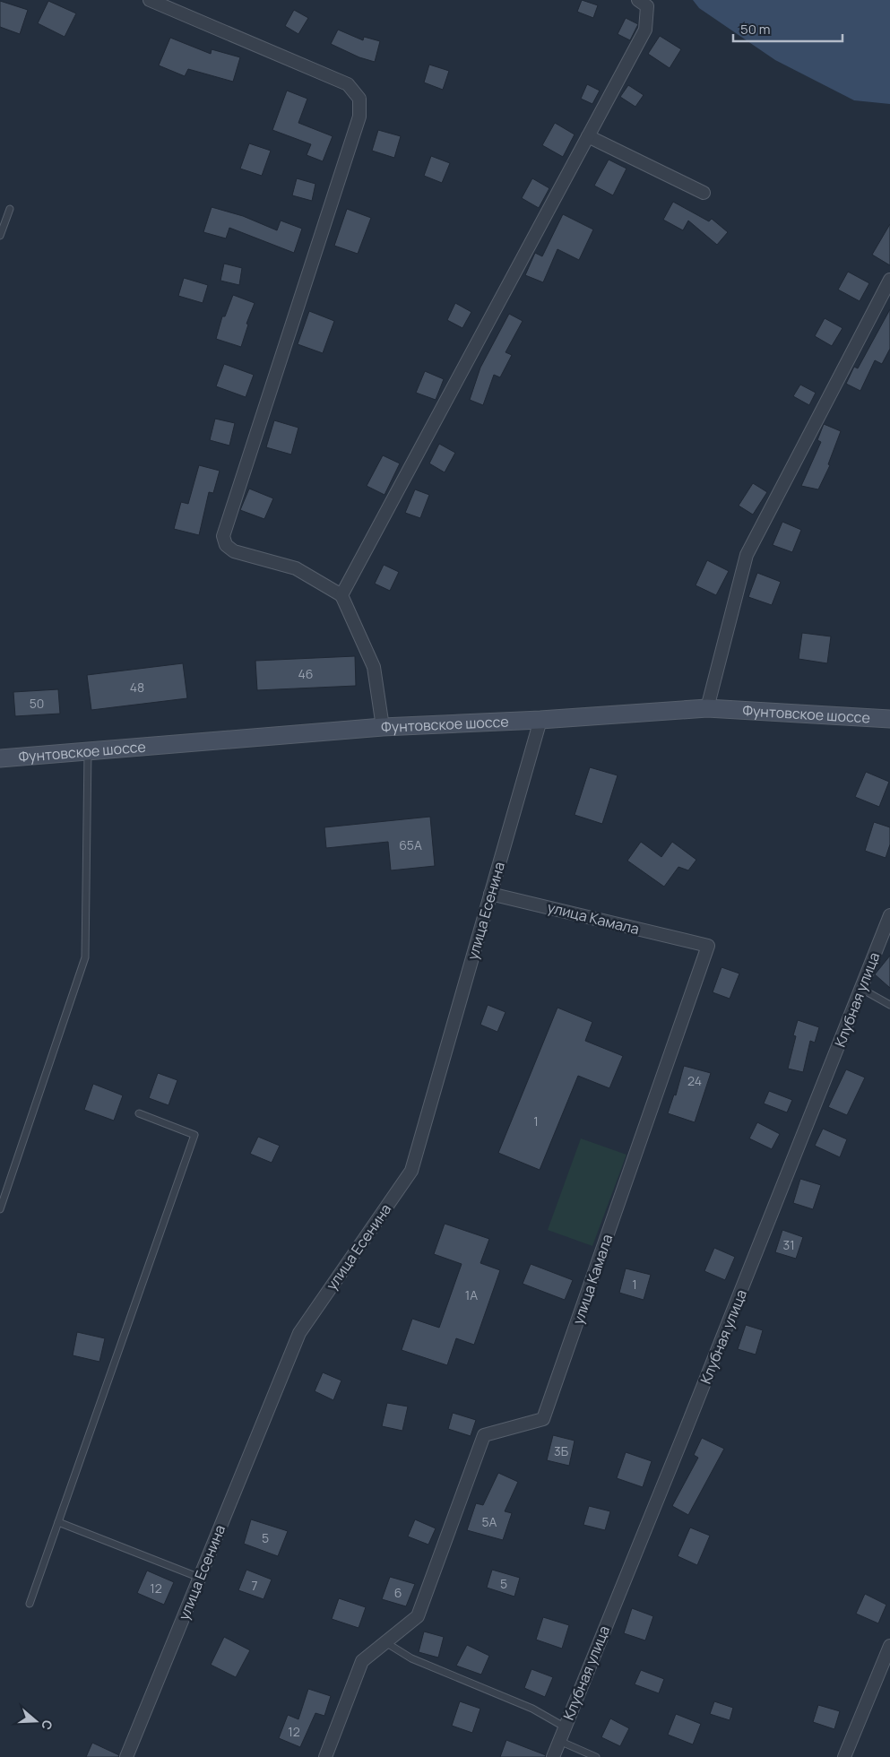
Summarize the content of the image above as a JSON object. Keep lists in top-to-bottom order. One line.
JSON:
{"streets":{"street":["Фунтовское шоссе","улица Есенина","улица Камала","Клубная улица"]},"crossings":[["Фунтовское шоссе","улица Есенина"],["улица Есенина","улица Камала"]],"house_numbers":["46","48","50","65А","24","1","31","1","1А","3Б","5А","5","5","7","12","6","12"],"scale_bar":"50 m","north":"right"}
